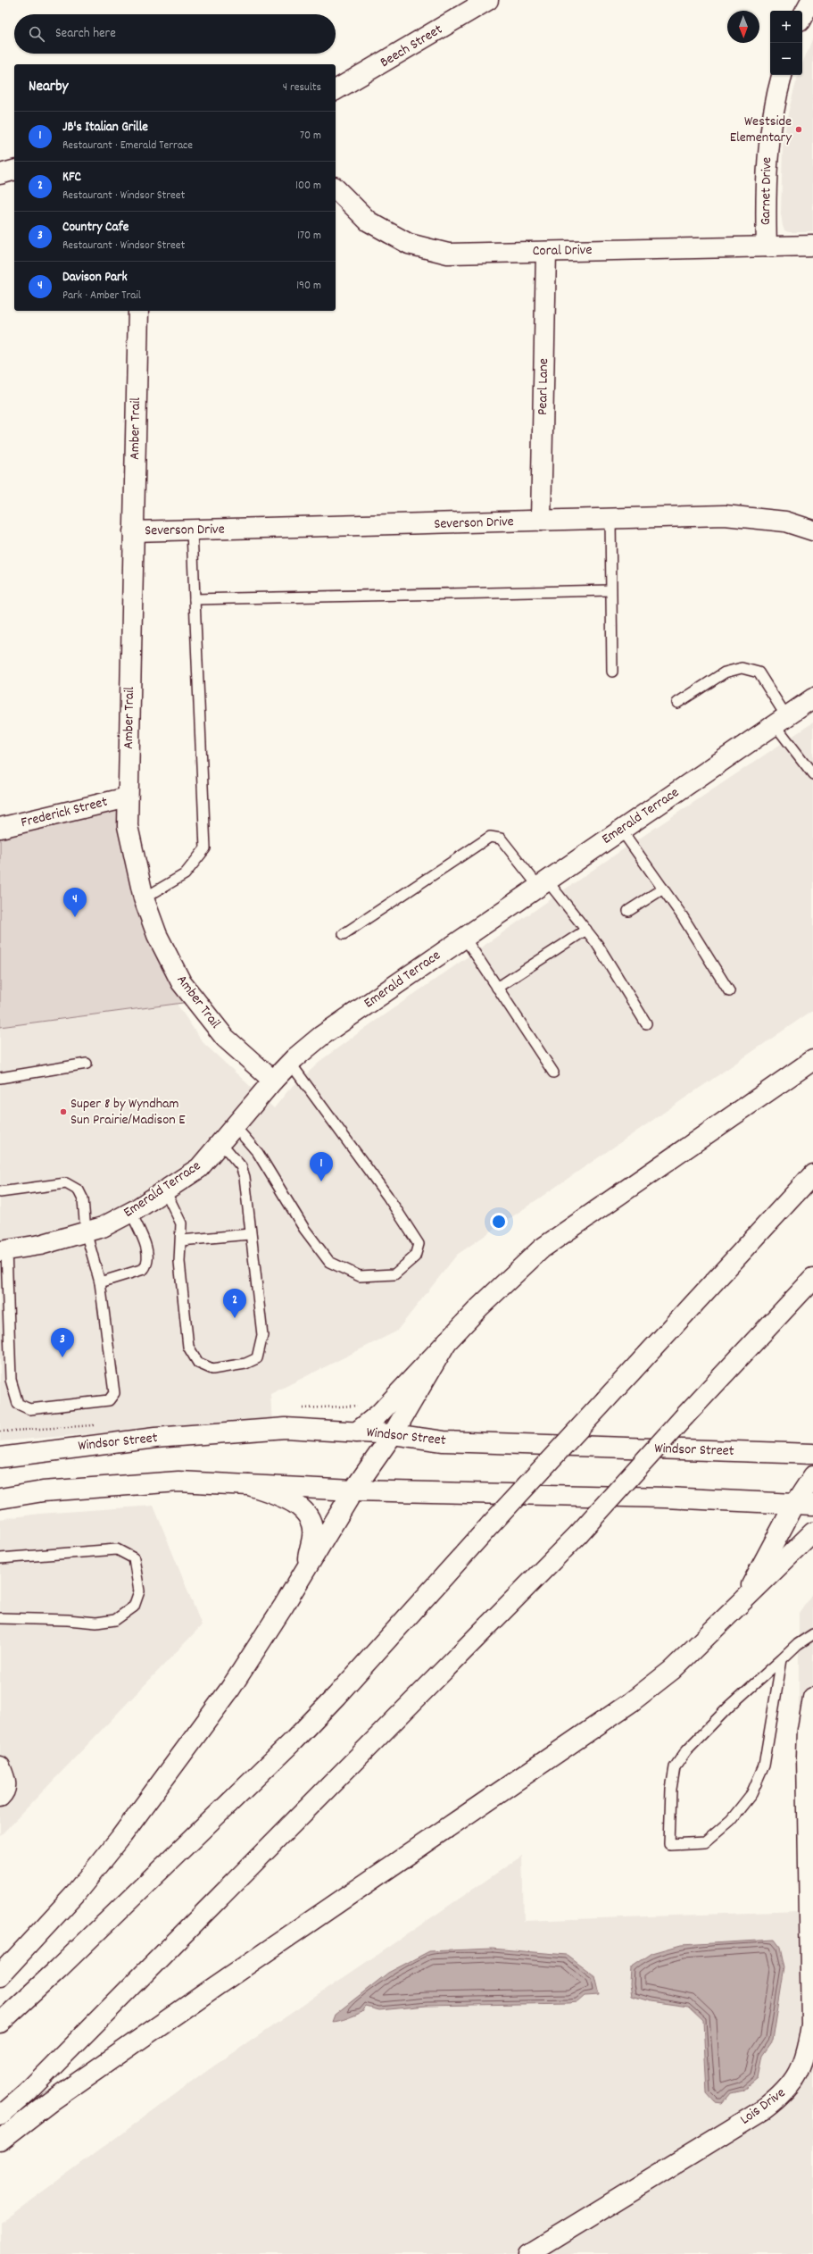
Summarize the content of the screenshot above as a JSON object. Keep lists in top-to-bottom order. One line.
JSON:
{"streets":{"main road":["Beech Street","Garnet Drive","Coral Drive","Pearl Lane","Amber Trail","Severson Drive","Frederick Street","Emerald Terrace","Windsor Street","Lois Drive"]},"crossings":[["Garnet Drive","Coral Drive"],["Coral Drive","Pearl Lane"],["Pearl Lane","Severson Drive"],["Amber Trail","Severson Drive"],["Amber Trail","Frederick Street"],["Amber Trail","Emerald Terrace"]],"places":["Westside Elementary","Super 8 by Wyndham Sun Prairie/Madison E"],"north":"bottom","page":{"map_buttons":["+","−"],"search":"Search here","heading":["Nearby","4 results"],"list":[{"mark":"1","name":"JB's Italian Grille","note":"Restaurant · Emerald Terrace","value":"70 m"},{"mark":"2","name":"KFC","note":"Restaurant · Windsor Street","value":"100 m"},{"mark":"3","name":"Country Cafe","note":"Restaurant · Windsor Street","value":"170 m"},{"mark":"4","name":"Davison Park","note":"Park · Amber Trail","value":"190 m"}],"pins":["4","1","2","3"]}}
